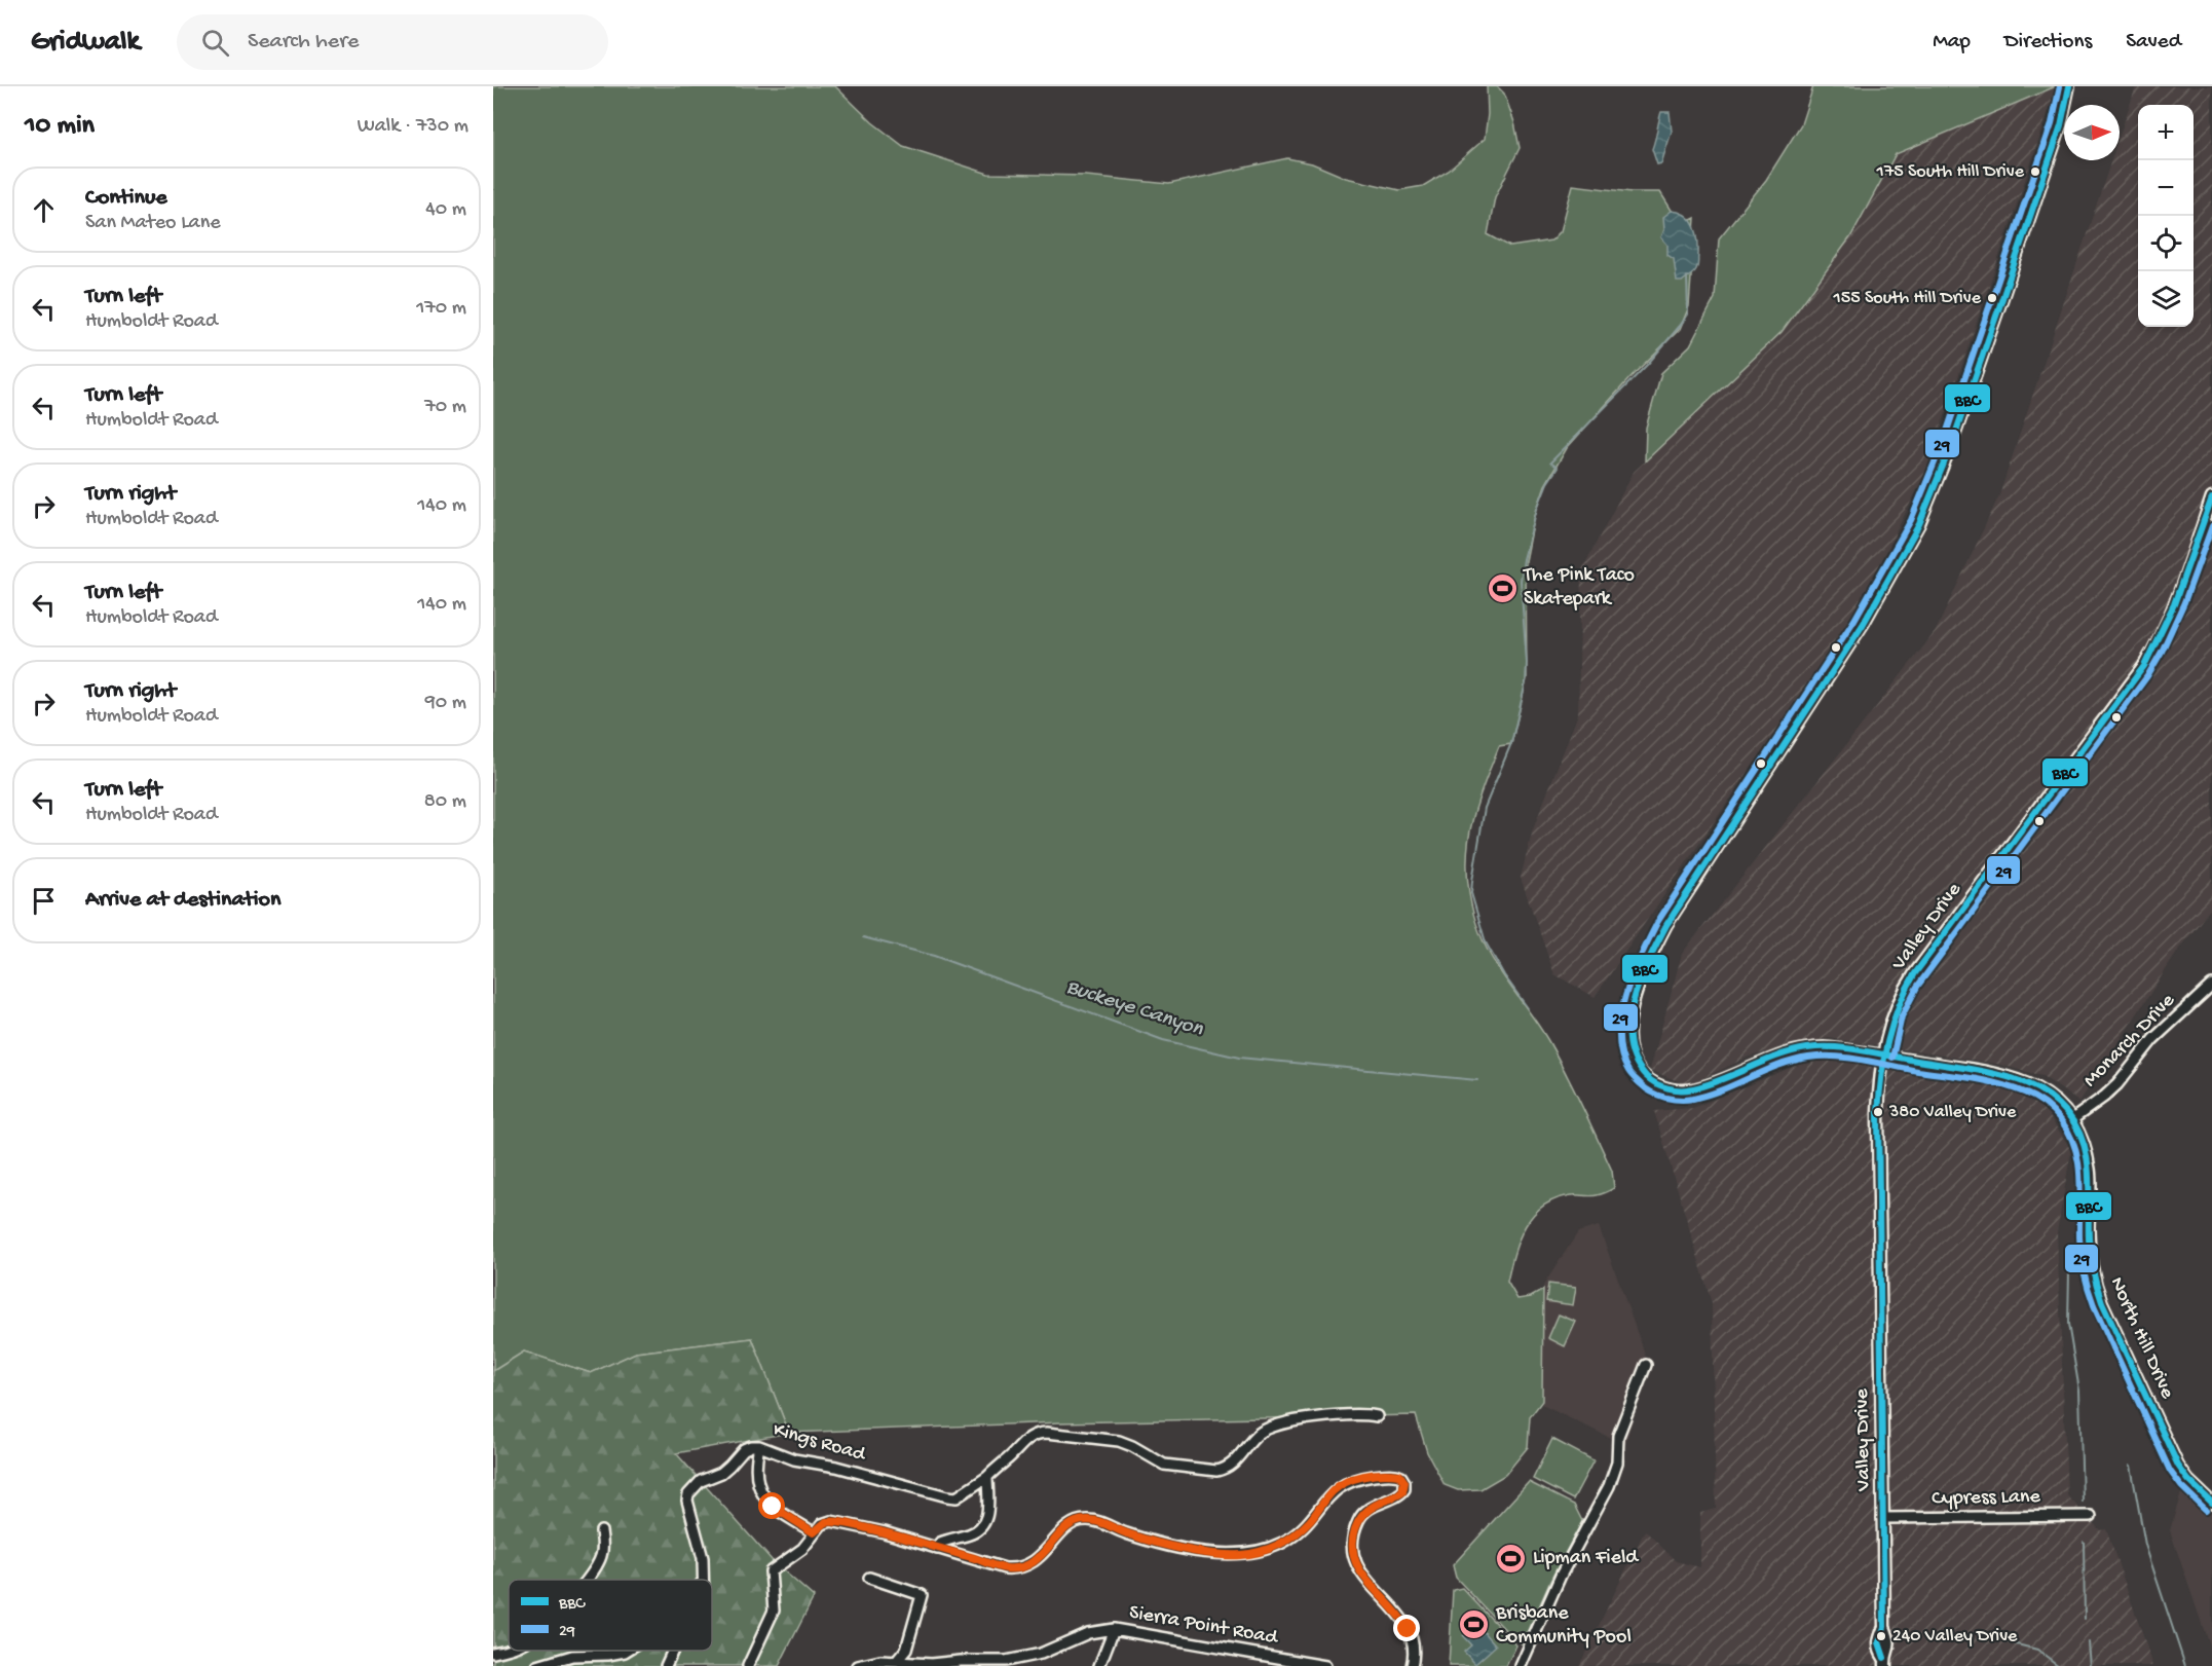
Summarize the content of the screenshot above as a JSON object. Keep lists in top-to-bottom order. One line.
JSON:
{"streets":{"main road":["Valley Drive"],"street":["Monarch Drive","North Hill Drive","Kings Road","Cypress Lane","Sierra Point Road"]},"crossings":[["Valley Drive","North Hill Drive"],["Valley Drive","Cypress Lane"],["Monarch Drive","North Hill Drive"]],"water":["Buckeye Canyon"],"places":{"other":["175 South Hill Drive","155 South Hill Drive","380 Valley Drive","240 Valley Drive"],"sports":["The Pink Taco Skatepark","Lipman Field","Brisbane Community Pool"]},"lines":["transit line BBC","transit line 29"],"legend":["BBC","29"],"north":"right","page":{"header":"Gridwalk","search":"Search here","nav":["Map","Directions","Saved"],"heading":["10 min","Walk · 730 m"],"map_buttons":["+","−"],"list":[["Continue","San Mateo Lane","40 m"],["Turn left","Humboldt Road","170 m"],["Turn left","Humboldt Road","70 m"],["Turn right","Humboldt Road","140 m"],["Turn left","Humboldt Road","140 m"],["Turn right","Humboldt Road","90 m"],["Turn left","Humboldt Road","80 m"],"Arrive at destination"]}}
